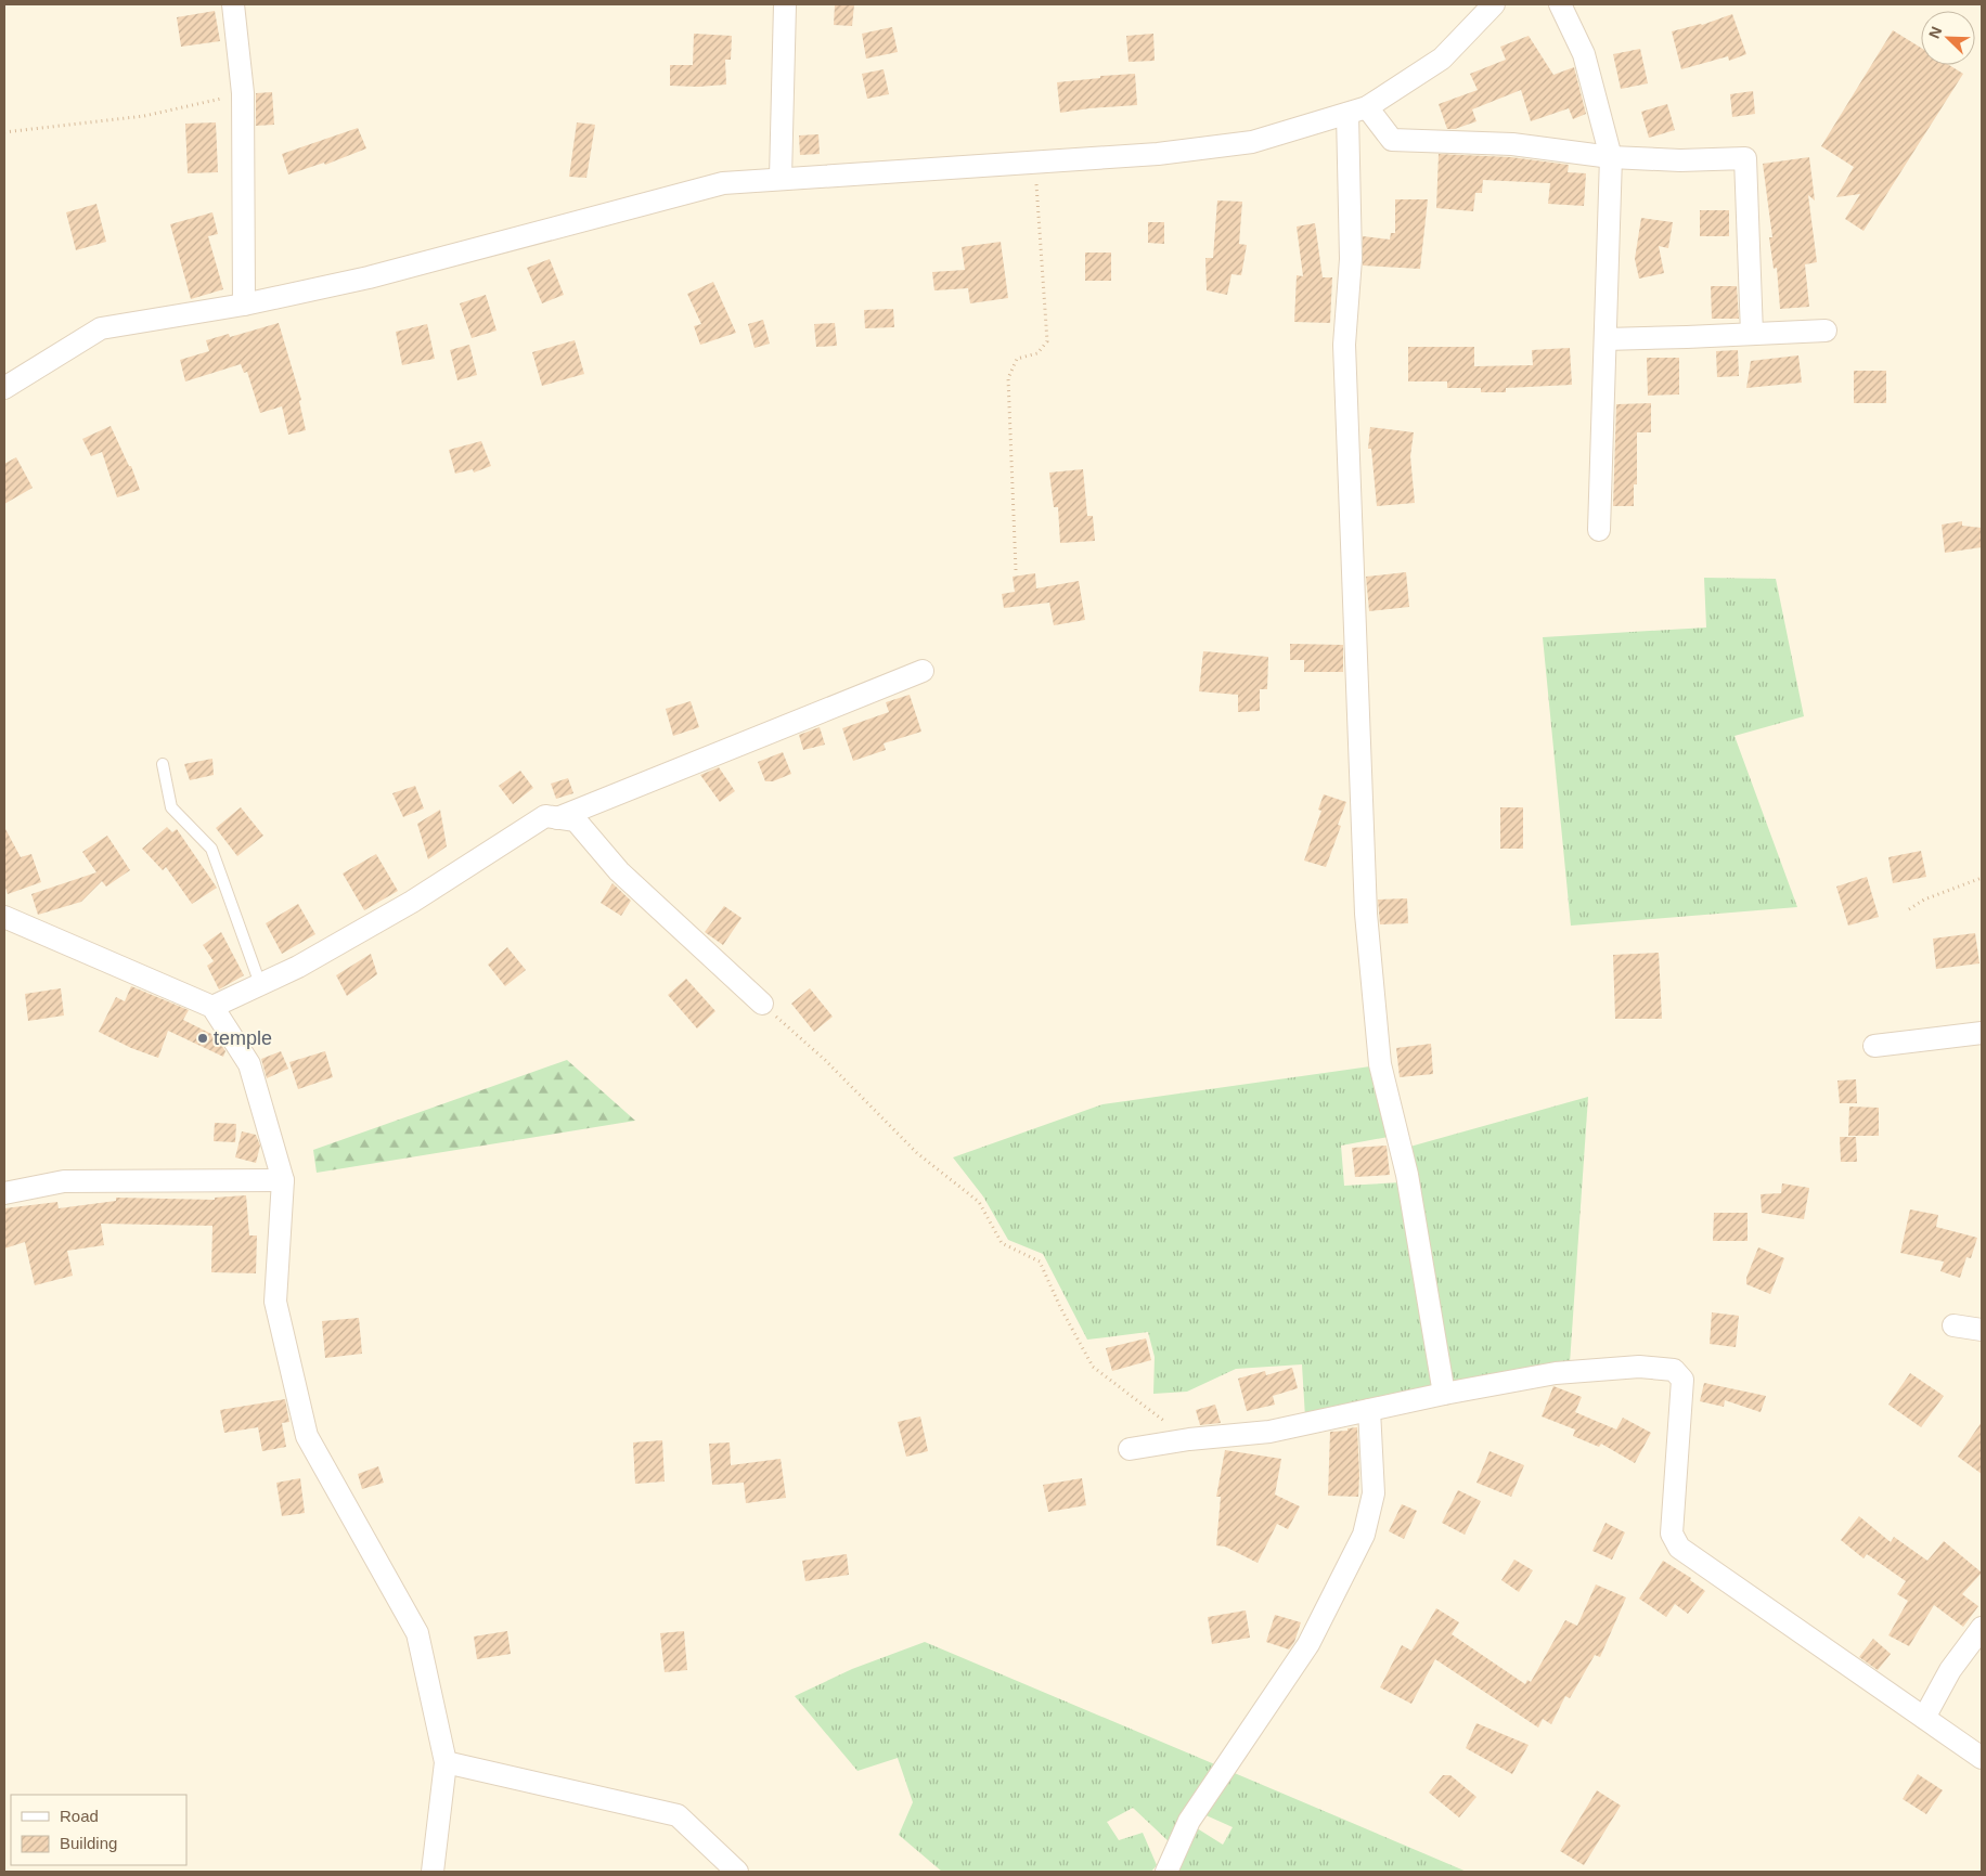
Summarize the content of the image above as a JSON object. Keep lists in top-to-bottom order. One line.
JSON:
{"places":["temple"],"legend":["Road","Building"],"north":"top left"}
